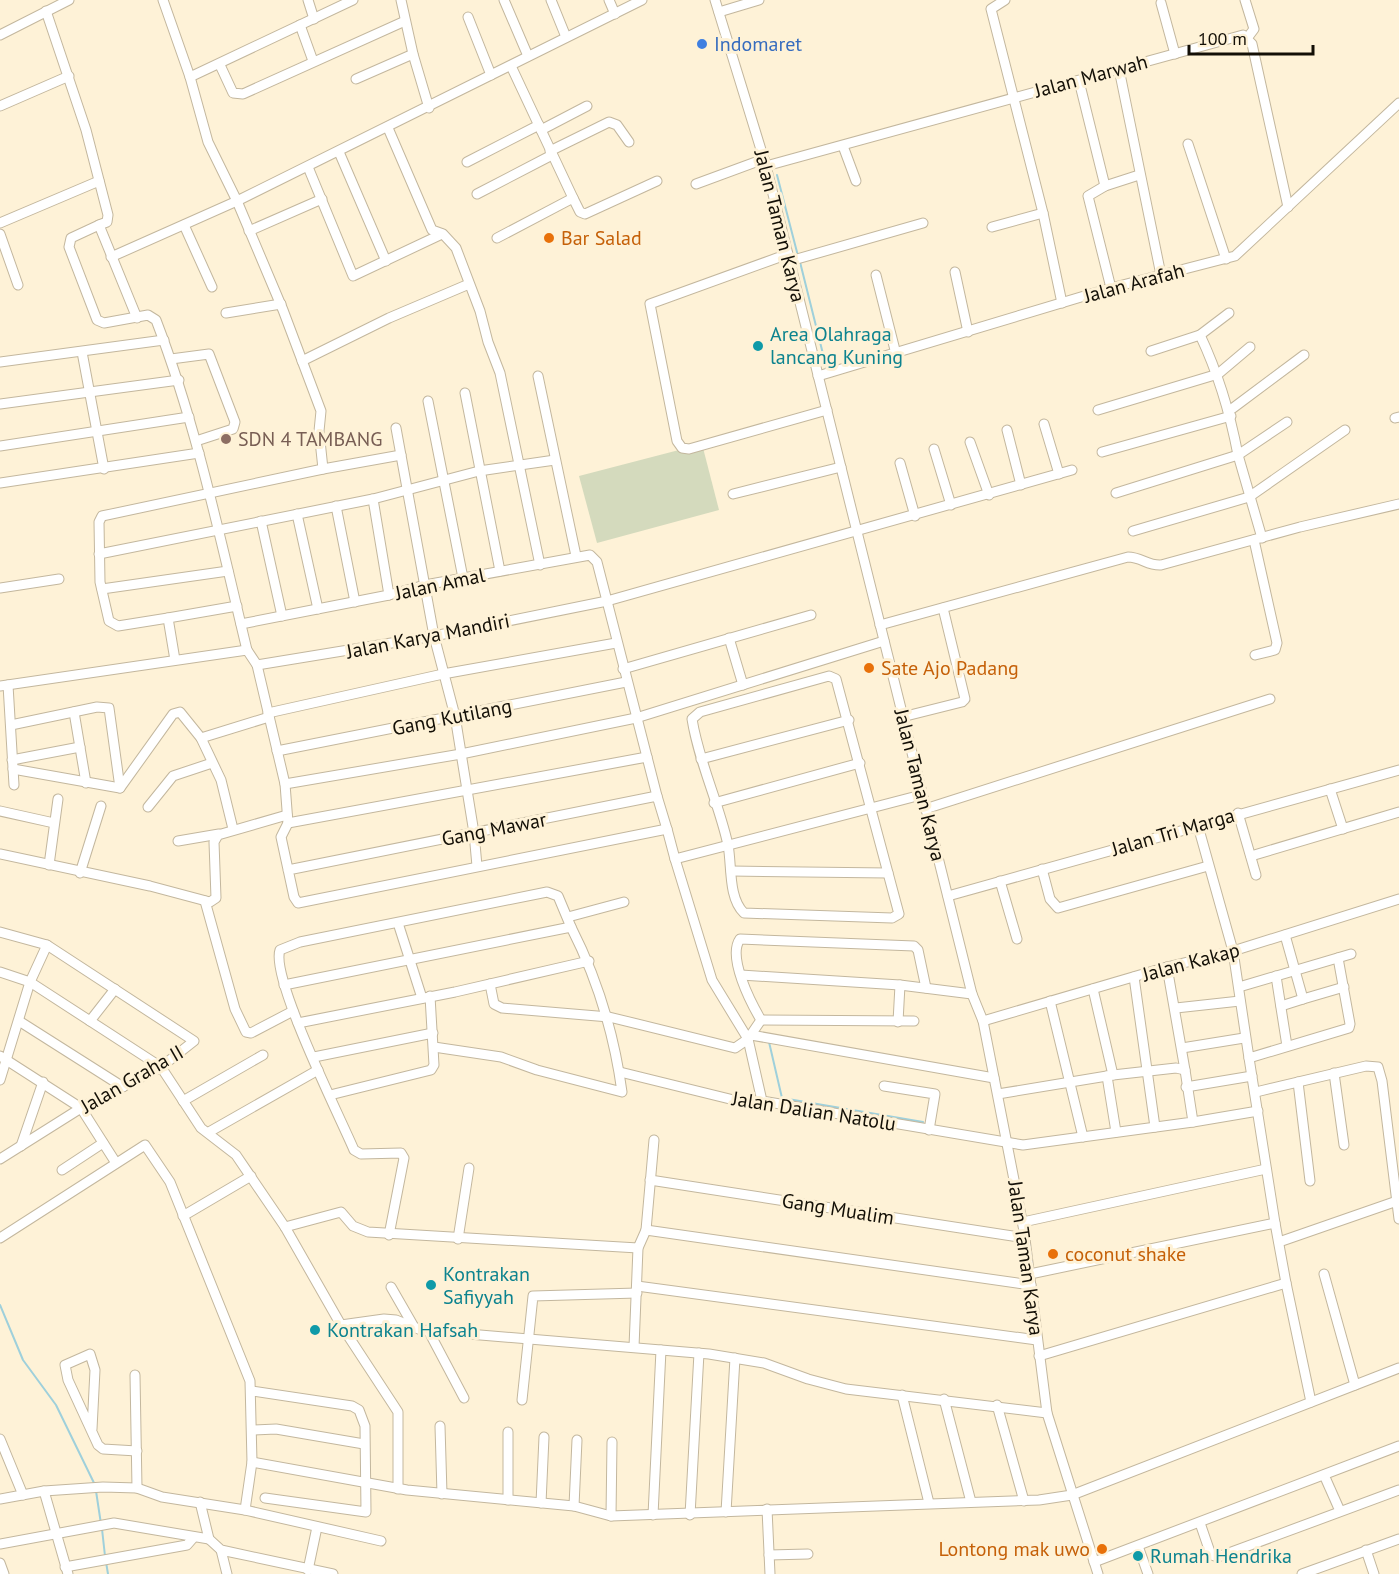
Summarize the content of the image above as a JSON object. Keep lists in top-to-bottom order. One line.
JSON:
{"streets":{"street":["Jalan Marwah","Jalan Taman Karya","Jalan Arafah","Jalan Amal","Jalan Karya Mandiri","Gang Kutilang","Gang Mawar","Jalan Tri Marga","Jalan Kakap","Jalan Graha II","Jalan Dalian Natolu","Gang Mualim"]},"crossings":[["Jalan Marwah","Jalan Taman Karya"],["Jalan Taman Karya","Jalan Arafah"],["Jalan Taman Karya","Jalan Karya Mandiri"],["Jalan Taman Karya","Jalan Tri Marga"],["Jalan Taman Karya","Jalan Kakap"],["Jalan Taman Karya","Jalan Dalian Natolu"],["Jalan Taman Karya","Gang Mualim"]],"places":["Indomaret","Bar Salad","Area Olahraga lancang Kuning","SDN 4 TAMBANG","Sate Ajo Padang","coconut shake","Kontrakan Safiyyah","Kontrakan Hafsah","Lontong mak uwo","Rumah Hendrika"],"scale_bar":"100 m"}
